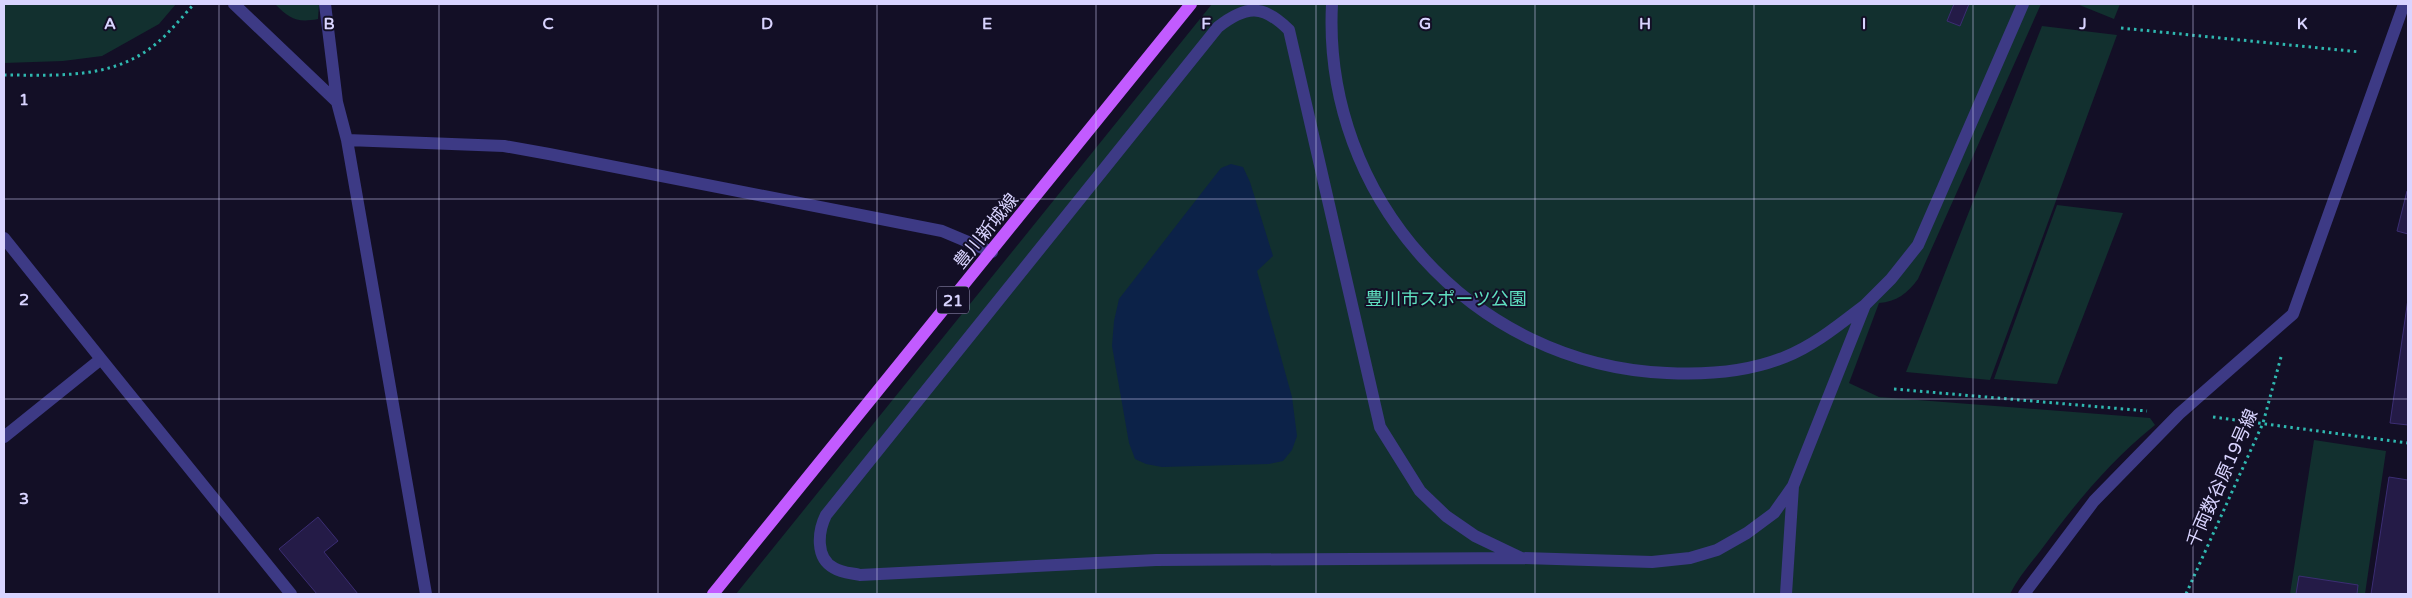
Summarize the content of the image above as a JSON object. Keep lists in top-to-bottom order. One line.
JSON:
{"streets":{"main road":["豊川新城線","21"],"path":["千両数谷原19号線"]},"parks":["豊川市スポーツ公園"],"grid":{"columns":["A","B","C","D","E","F","G","H","I","J","K"],"rows":["1","2","3"]}}
